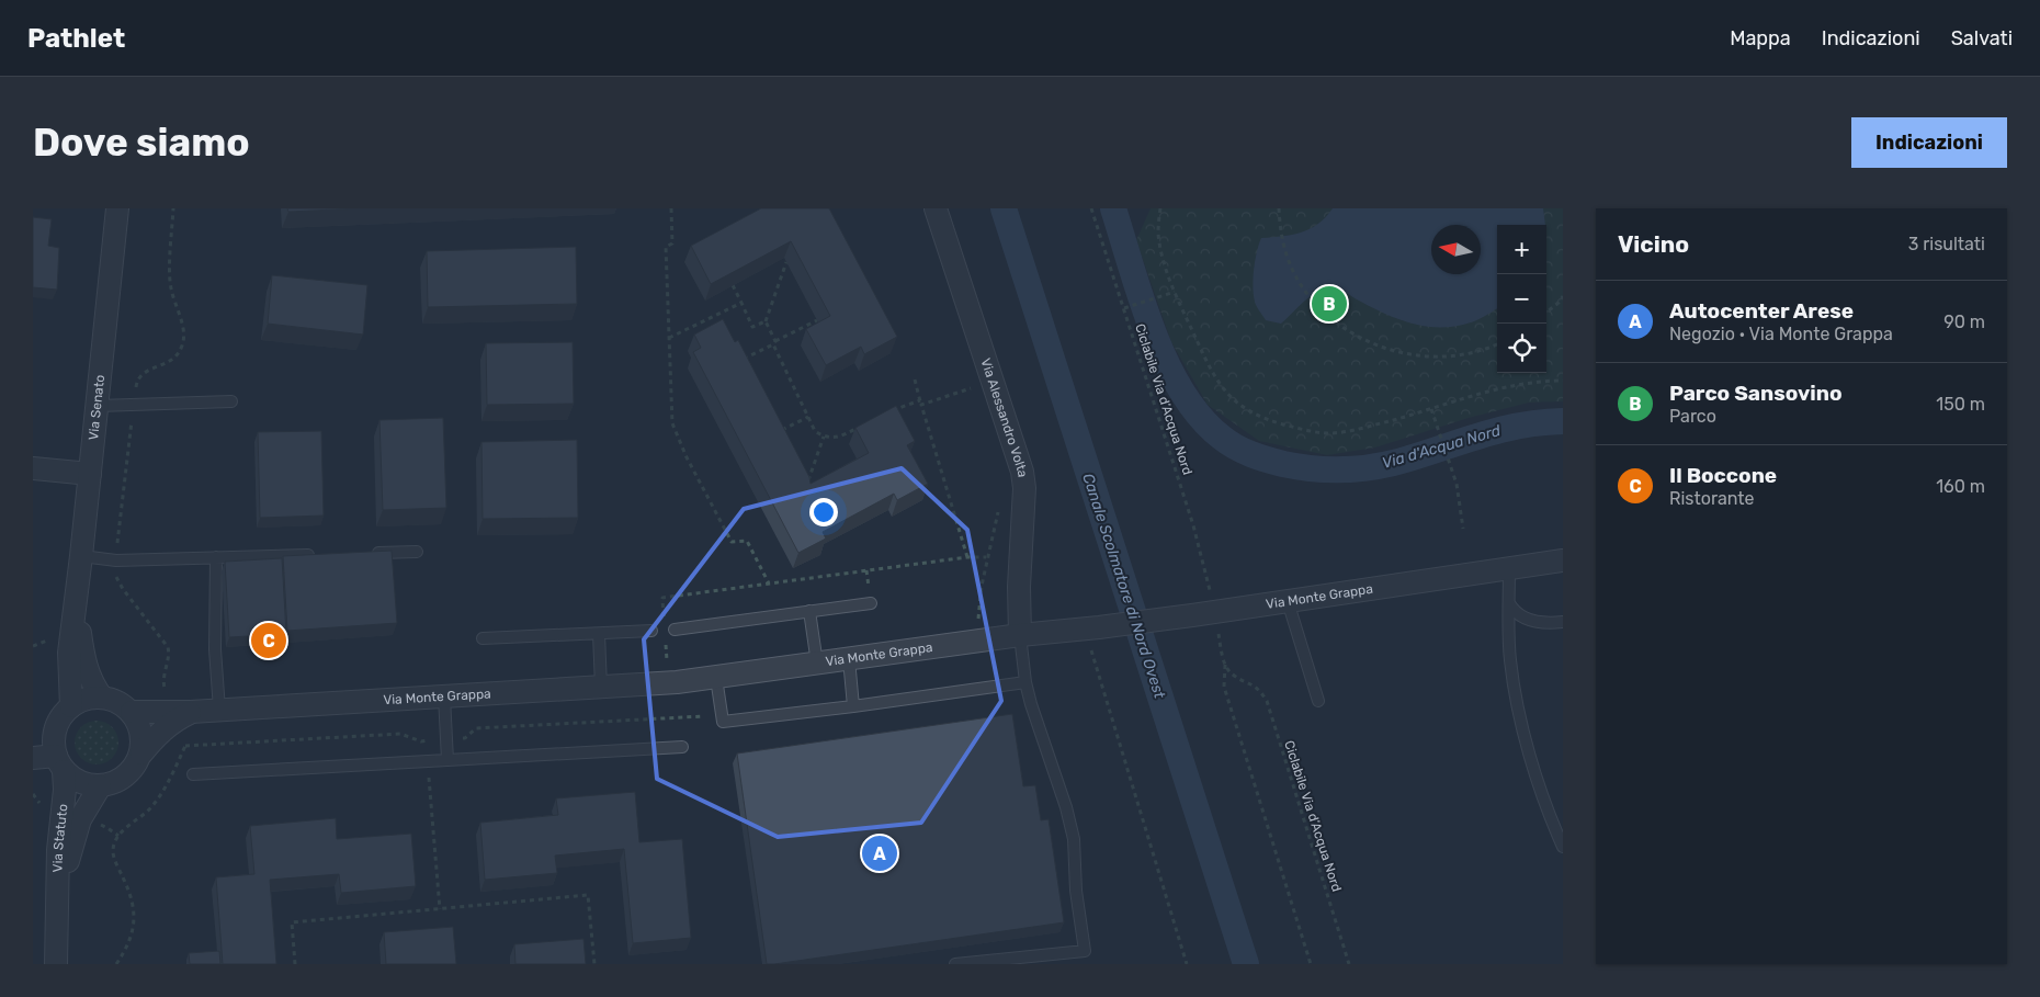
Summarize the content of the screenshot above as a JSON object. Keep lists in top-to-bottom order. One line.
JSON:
{"streets":{"street":["Via Senato","Via Alessandro Volta","Via Monte Grappa","Via Statuto"],"path":["Ciclabile Via d’Acqua Nord"]},"crossings":[["Via Senato","Via Monte Grappa"],["Via Senato","Via Statuto"],["Via Alessandro Volta","Via Monte Grappa"],["Via Monte Grappa","Via Statuto"]],"water":["Via d'Acqua Nord","Canale Scolmatore di Nord Ovest"],"north":"left","page":{"header":"Pathlet","nav":["Mappa","Indicazioni","Salvati"],"buttons":"Indicazioni","title":"Dove siamo","heading":["Vicino","3 risultati"],"map_buttons":["+","−"],"list":[{"mark":"A","name":"Autocenter Arese","note":"Negozio · Via Monte Grappa","value":"90 m"},{"mark":"B","name":"Parco Sansovino","note":"Parco","value":"150 m"},{"mark":"C","name":"Il Boccone","note":"Ristorante","value":"160 m"}],"pins":["B","C","A"]}}
